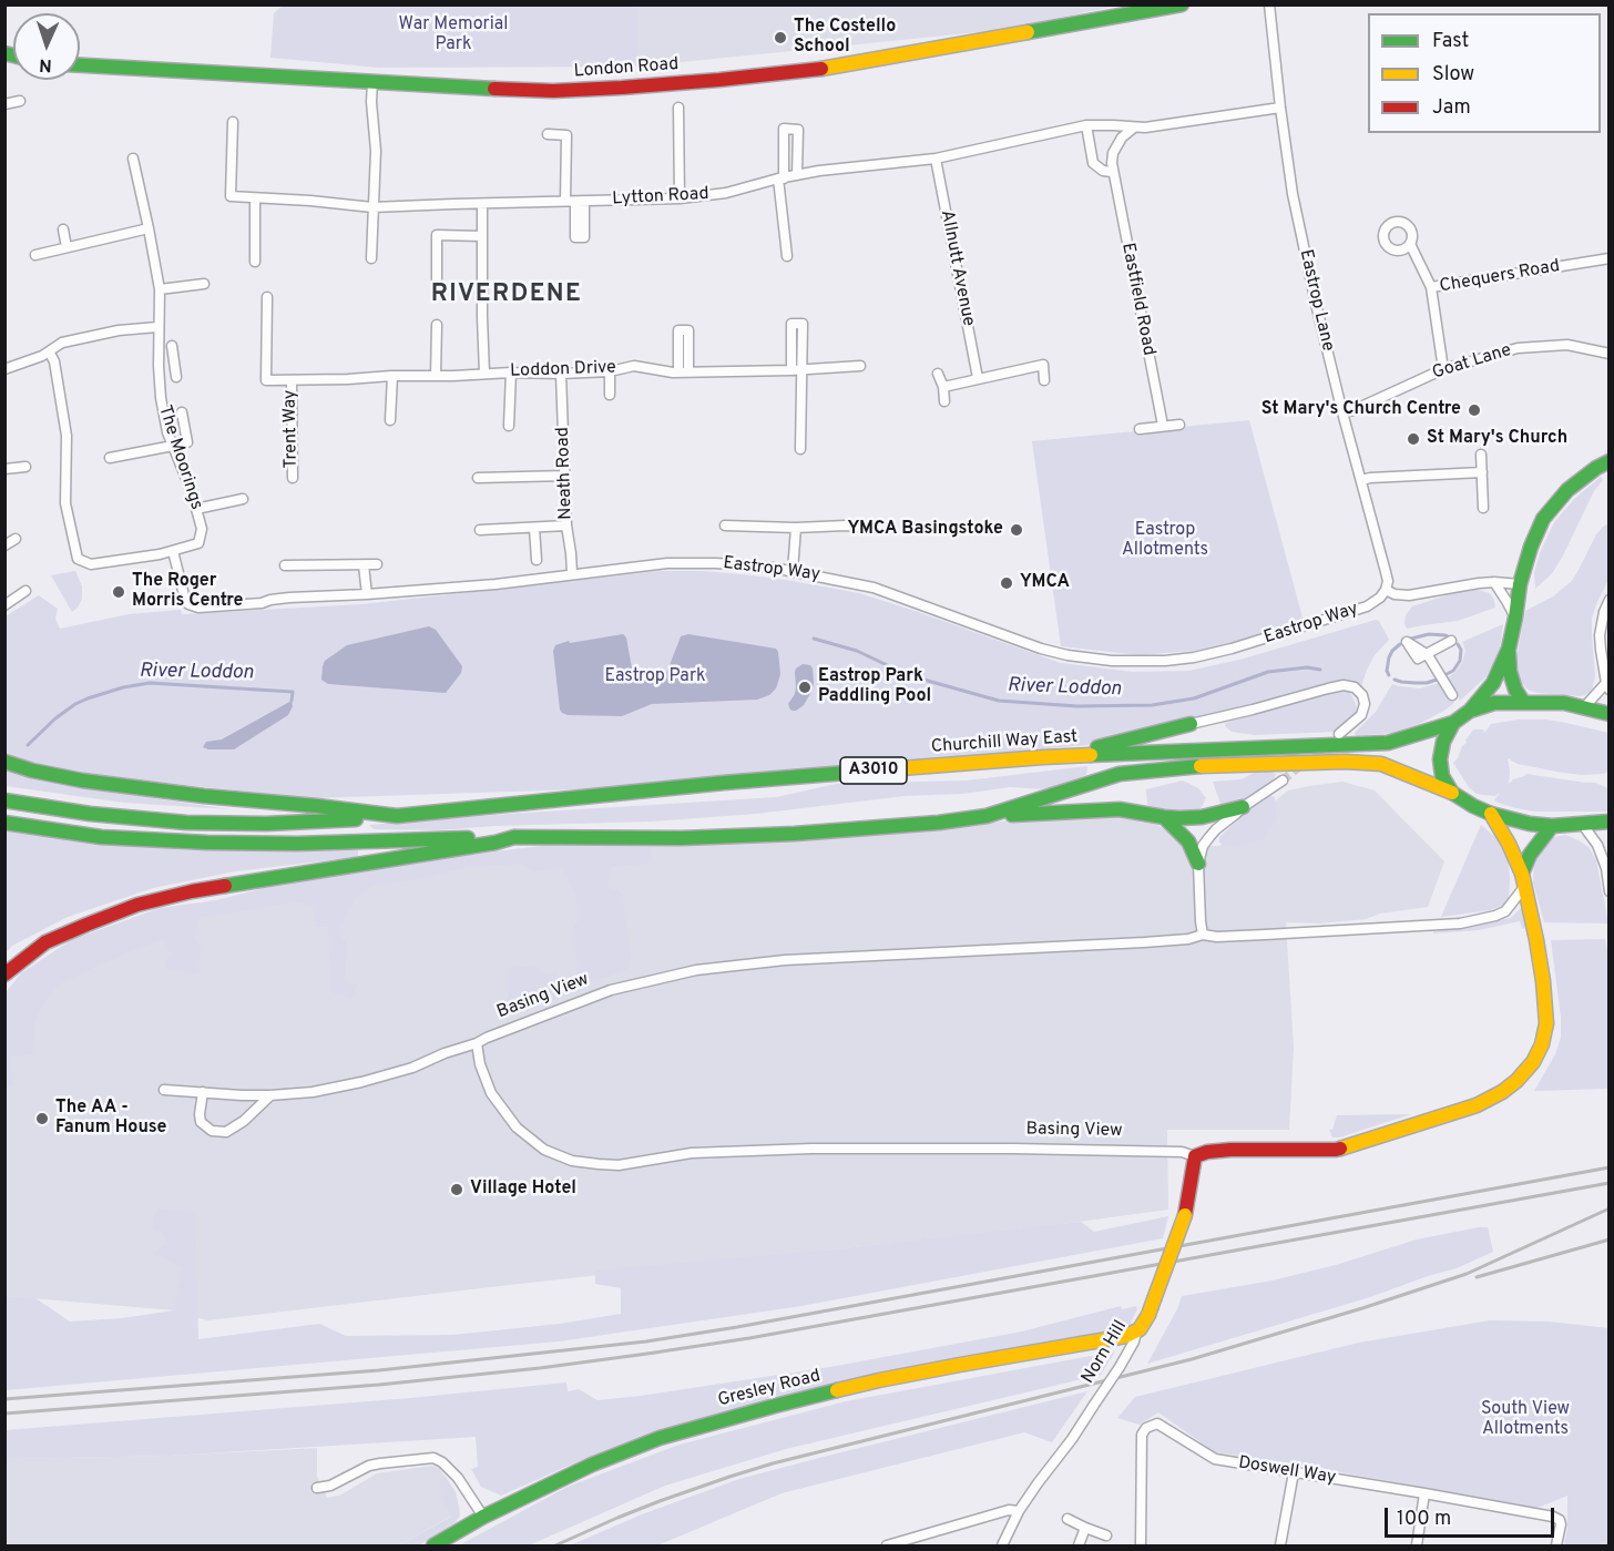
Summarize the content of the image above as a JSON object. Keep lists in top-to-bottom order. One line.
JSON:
{"streets":{"main road":["London Road","Churchill Way East","A3010","Basing View","Norn Hill","Gresley Road"],"street":["Lytton Road","Allnutt Avenue","Chequers Road","Eastfield Road","Eastrop Lane","Goat Lane","Loddon Drive","Trent Way","The Moorings","Neath Road","Eastrop Way","Doswell Way"]},"crossings":[["Lytton Road","Allnutt Avenue"],["Chequers Road","Goat Lane"],["Eastrop Lane","Goat Lane"],["Eastrop Lane","Eastrop Way"],["Loddon Drive","Trent Way"],["Loddon Drive","Neath Road"],["The Moorings","Eastrop Way"],["Neath Road","Eastrop Way"],["Basing View","Norn Hill"],["Norn Hill","Gresley Road"]],"districts":["RIVERDENE"],"water":["River Loddon"],"parks":["War Memorial Park","Eastrop Allotments","Eastrop Park","South View Allotments"],"places":["The Costello School","St Mary's Church Centre","St Mary's Church","YMCA Basingstoke","YMCA","The Roger Morris Centre","Eastrop Park Paddling Pool","The AA - Fanum House","Village Hotel"],"legend":["Fast","Slow","Jam"],"scale_bar":"100 m","north":"bottom"}
